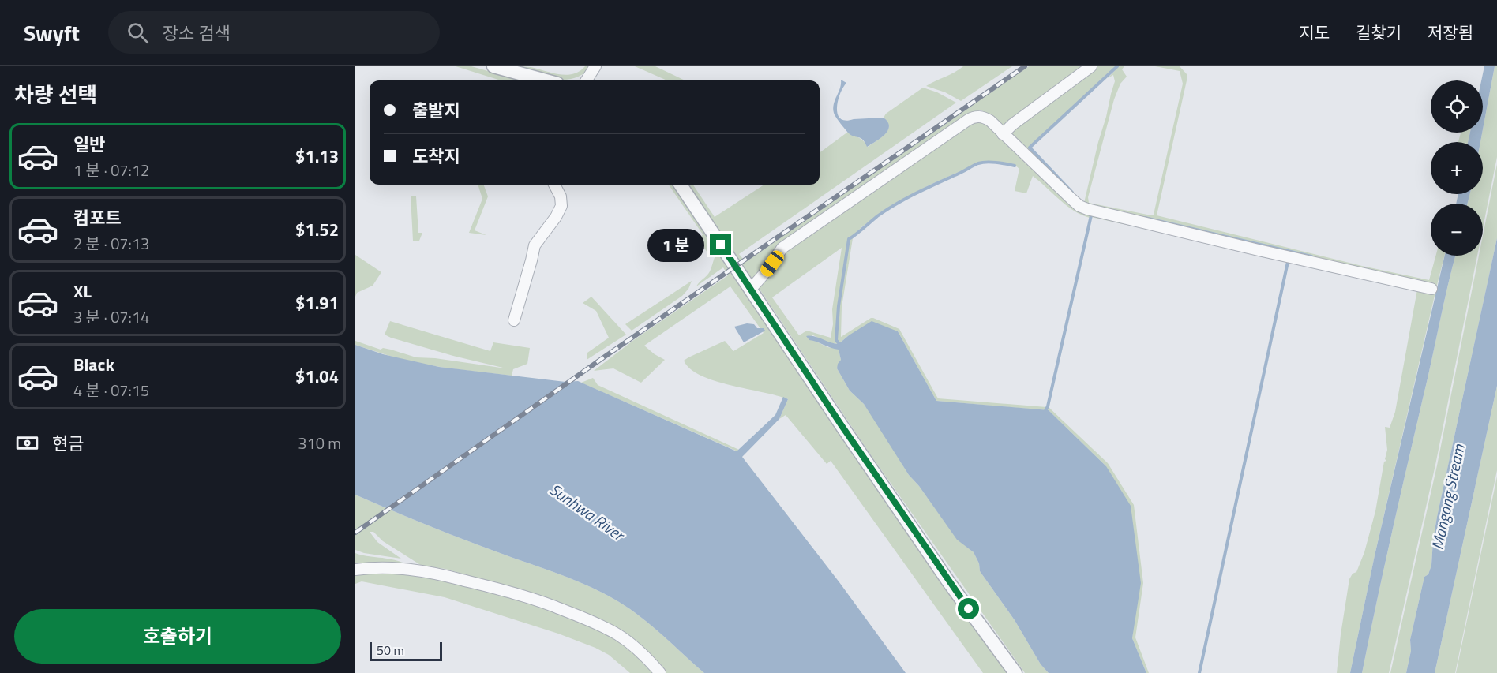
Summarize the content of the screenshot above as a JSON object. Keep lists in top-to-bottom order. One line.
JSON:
{"water":["Mangong Stream","Sunhwa River"],"scale_bar":"50 m","page":{"header":"Swyft","search":"장소 검색","nav":["지도","길찾기","저장됨"],"heading":"차량 선택","map_buttons":["+","−"],"banner":["출발지","도착지"],"list":[{"name":"일반","note":"1 분 · 07:12","value":"$1.13"},{"name":"컴포트","note":"2 분 · 07:13","value":"$1.52"},{"name":"XL","note":"3 분 · 07:14","value":"$1.91"},{"name":"Black","note":"4 분 · 07:15","value":"$1.04"}],"bubble":"1 분","pay":["현금","310 m"],"buttons":"호출하기","scale":"50 m"}}
